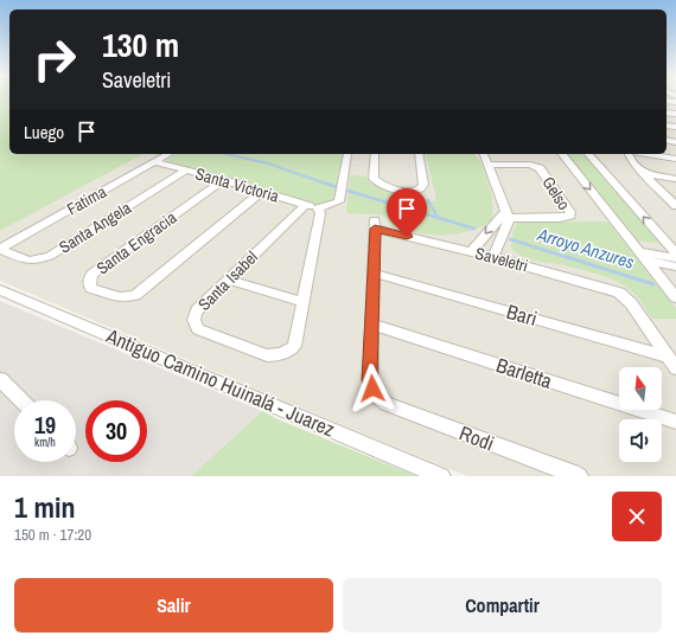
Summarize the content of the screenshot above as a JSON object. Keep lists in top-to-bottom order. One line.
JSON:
{"streets":{"street":["Santa Victoria","Gelso","Fatima","Santa Angela","Santa Engracia","Saveletri","Santa Isabel","Bari","Barletta","Antiguo Camino Huinalá - Juarez","Rodi"]},"crossings":[["Santa Victoria","Fatima"],["Santa Victoria","Santa Angela"],["Santa Victoria","Santa Engracia"],["Santa Victoria","Santa Isabel"],["Fatima","Santa Angela"],["Saveletri","Bari"],["Barletta","Rodi"]],"water":["Arroyo Anzures"],"north":"top","page":{"turn":["130 m","Saveletri"],"then":"Luego","speed":"19 km/h","limit":"30","heading":["1 min","150 m · 17:20"],"buttons":["Salir","Compartir"]}}
